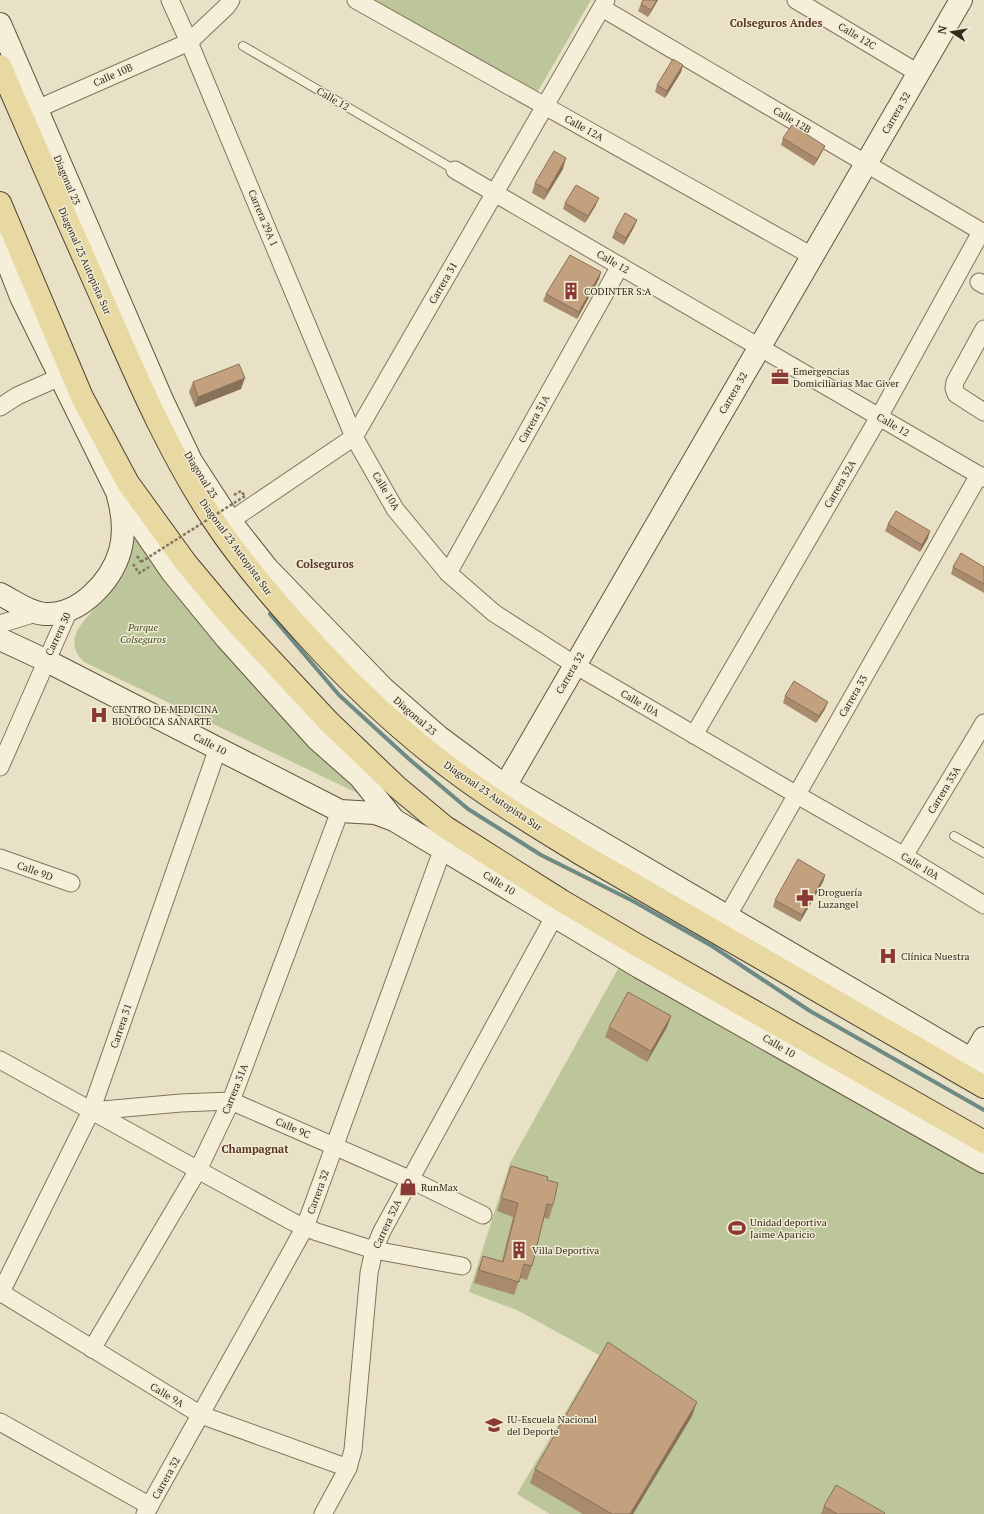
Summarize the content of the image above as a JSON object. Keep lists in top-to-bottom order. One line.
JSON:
{"streets":{"main road":["Diagonal 23 Autopista Sur","Calle 10"],"street":["Calle 12C","Calle 10B","Calle 12","Carrera 32","Calle 12B","Calle 12A","Diagonal 23","Carrera 29A 1","Carrera 31","Carrera 31A","Carrera 32A","Calle 10A","Carrera 30","Carrera 33","Carrera 33A","Calle 9D","Calle 9C","Calle 9A"]},"crossings":[["Calle 12C","Carrera 32"],["Calle 10B","Diagonal 23"],["Calle 10B","Carrera 29A 1"],["Calle 12","Carrera 32"],["Calle 12","Carrera 31"],["Calle 12","Carrera 31A"],["Calle 12","Carrera 32A"],["Calle 12","Carrera 33"],["Carrera 32","Calle 12B"],["Carrera 32","Calle 12A"],["Carrera 32","Diagonal 23"],["Carrera 32","Calle 10A"],["Carrera 32","Calle 10"],["Carrera 32","Calle 9C"],["Carrera 32","Calle 9A"],["Calle 12B","Carrera 31"],["Calle 12B","Carrera 32A"],["Calle 12A","Carrera 31"],["Diagonal 23","Diagonal 23 Autopista Sur"],["Diagonal 23","Carrera 31"],["Carrera 29A 1","Carrera 31"],["Carrera 29A 1","Calle 10A"],["Carrera 31","Calle 10A"],["Carrera 31","Calle 10"],["Carrera 31","Calle 9C"],["Carrera 31","Calle 9A"],["Carrera 31A","Calle 10A"],["Carrera 31A","Calle 10"],["Carrera 31A","Calle 9C"],["Carrera 31A","Calle 9A"],["Carrera 32A","Calle 10A"],["Carrera 32A","Calle 10"],["Carrera 32A","Calle 9C"],["Carrera 32A","Calle 9A"],["Calle 10A","Carrera 33"],["Calle 10A","Carrera 33A"],["Carrera 30","Calle 10"]],"districts":["Colseguros Andes","Colseguros","Champagnat"],"parks":["Parque Colseguros"],"places":{"building":["CODINTER S.A","Villa Deportiva"],"office":["Emergencias Domiciliarias Mac Giver"],"hospital":["CENTRO DE MEDICINA BIOLÓGICA SANARTE","Clínica Nuestra"],"pharmacy":["Droguería Luzangel"],"shop":["RunMax"],"sports":["Unidad deportiva Jaime Aparicio"],"school or university":["IU-Escuela Nacional del Deporte"]},"north":"left"}
